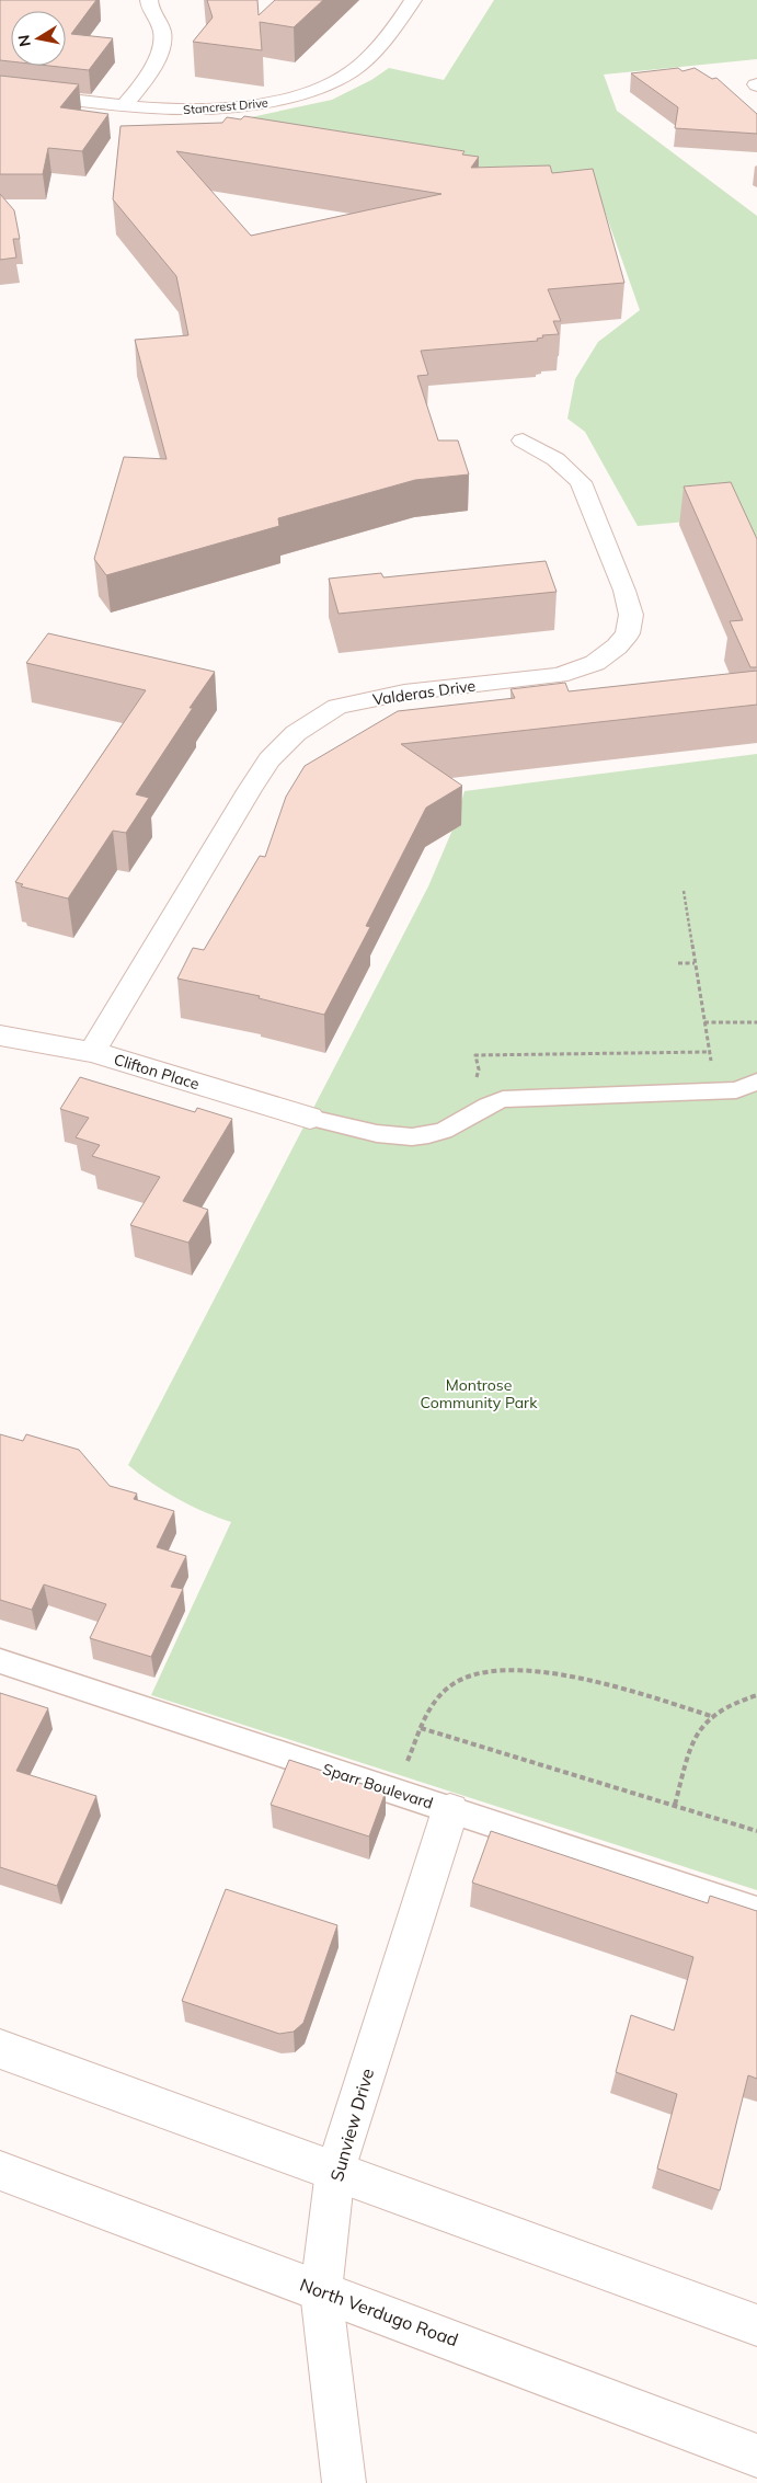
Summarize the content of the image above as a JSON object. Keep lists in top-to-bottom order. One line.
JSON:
{"streets":{"street":["Stancrest Drive","Valderas Drive","Clifton Place","Sunview Drive","North Verdugo Road"],"lane":["Sparr Boulevard"]},"crossings":[["Valderas Drive","Clifton Place"],["Sparr Boulevard","Sunview Drive"],["Sunview Drive","North Verdugo Road"]],"parks":["Montrose Community Park"],"north":"left"}
